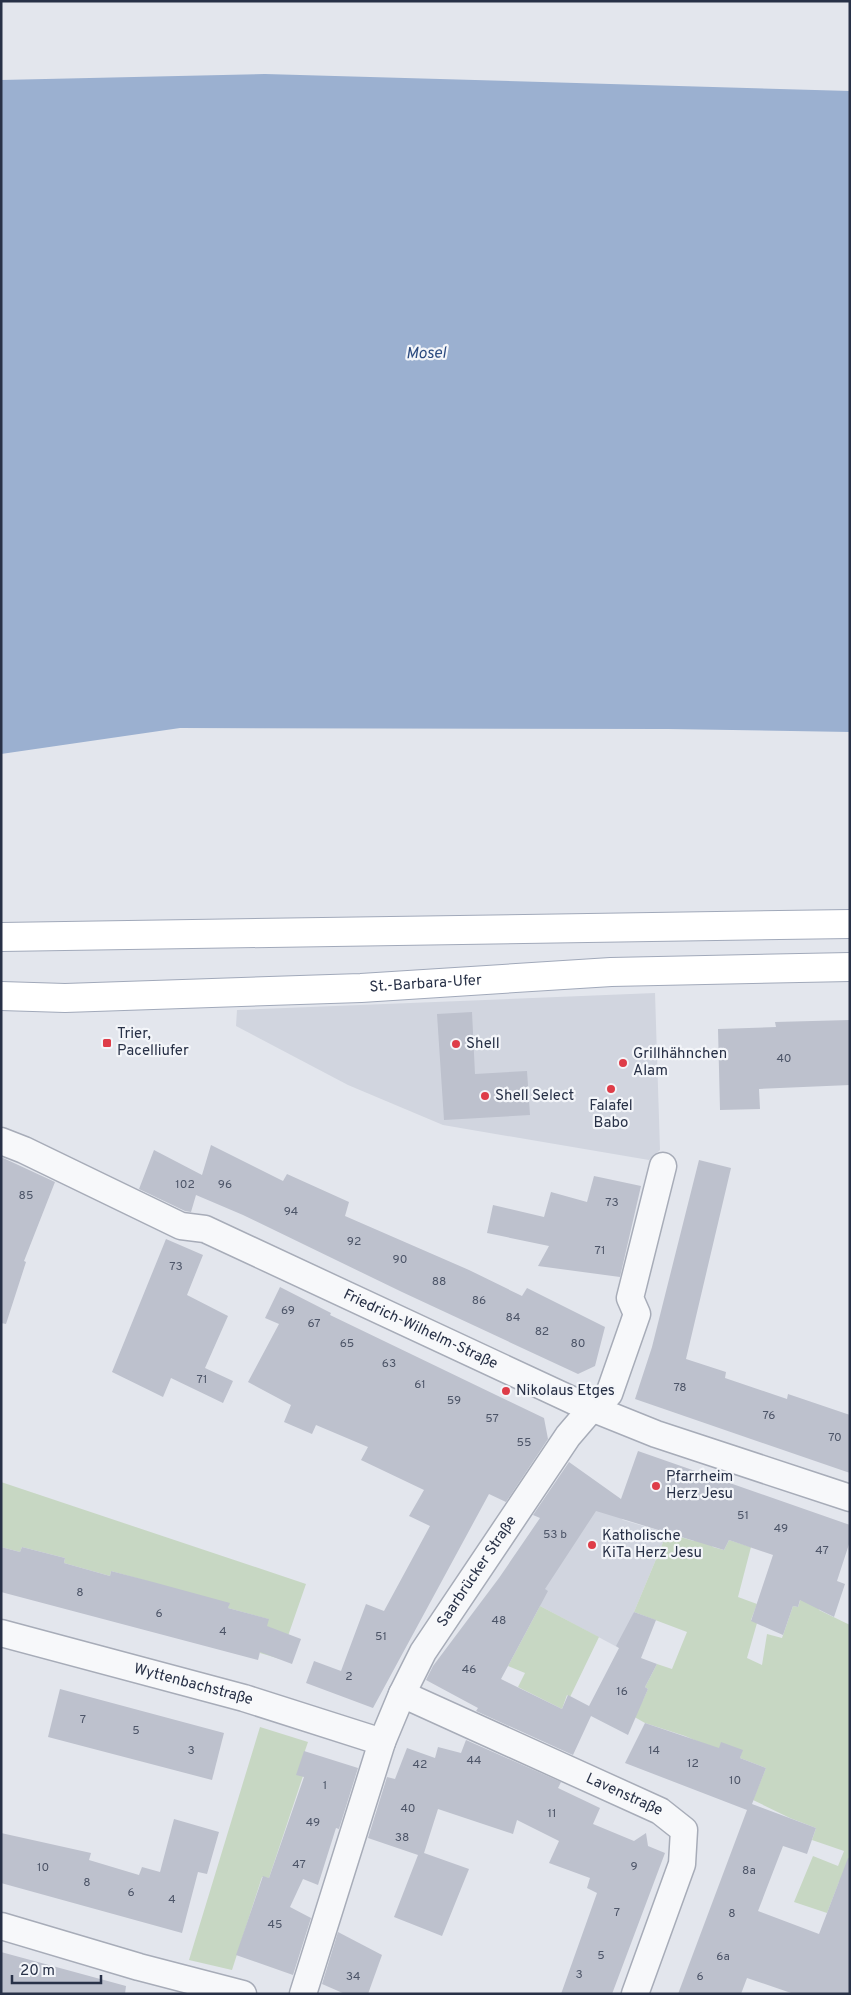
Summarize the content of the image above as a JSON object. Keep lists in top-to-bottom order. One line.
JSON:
{"streets":{"main road":["St.-Barbara-Ufer"],"street":["Friedrich-Wilhelm-Straße","Saarbrücker Straße","Wyttenbachstraße","Lavenstraße"]},"crossings":[["Friedrich-Wilhelm-Straße","Saarbrücker Straße"],["Saarbrücker Straße","Wyttenbachstraße"],["Saarbrücker Straße","Lavenstraße"]],"water":["Mosel"],"places":{"transit":["Trier, Pacelliufer"],"other":["Shell","Grillhähnchen Alam","Falafel Babo","Shell Select","Nikolaus Etges","Pfarrheim Herz Jesu","Katholische KiTa Herz Jesu"]},"house_numbers":["40","102","96","85","73","94","92","71","90","73","88","86","69","84","67","82","65","80","63","71","61","78","59","76","57","70","55","51","49","53 b","47","8","6","48","4","51","46","2","16","7","5","3","14","44","12","42","10","1","40","11","49","38","47","9","10","8a","8","6","4","7","8","45","5","6a","3","34","6"],"scale_bar":"20 m"}
